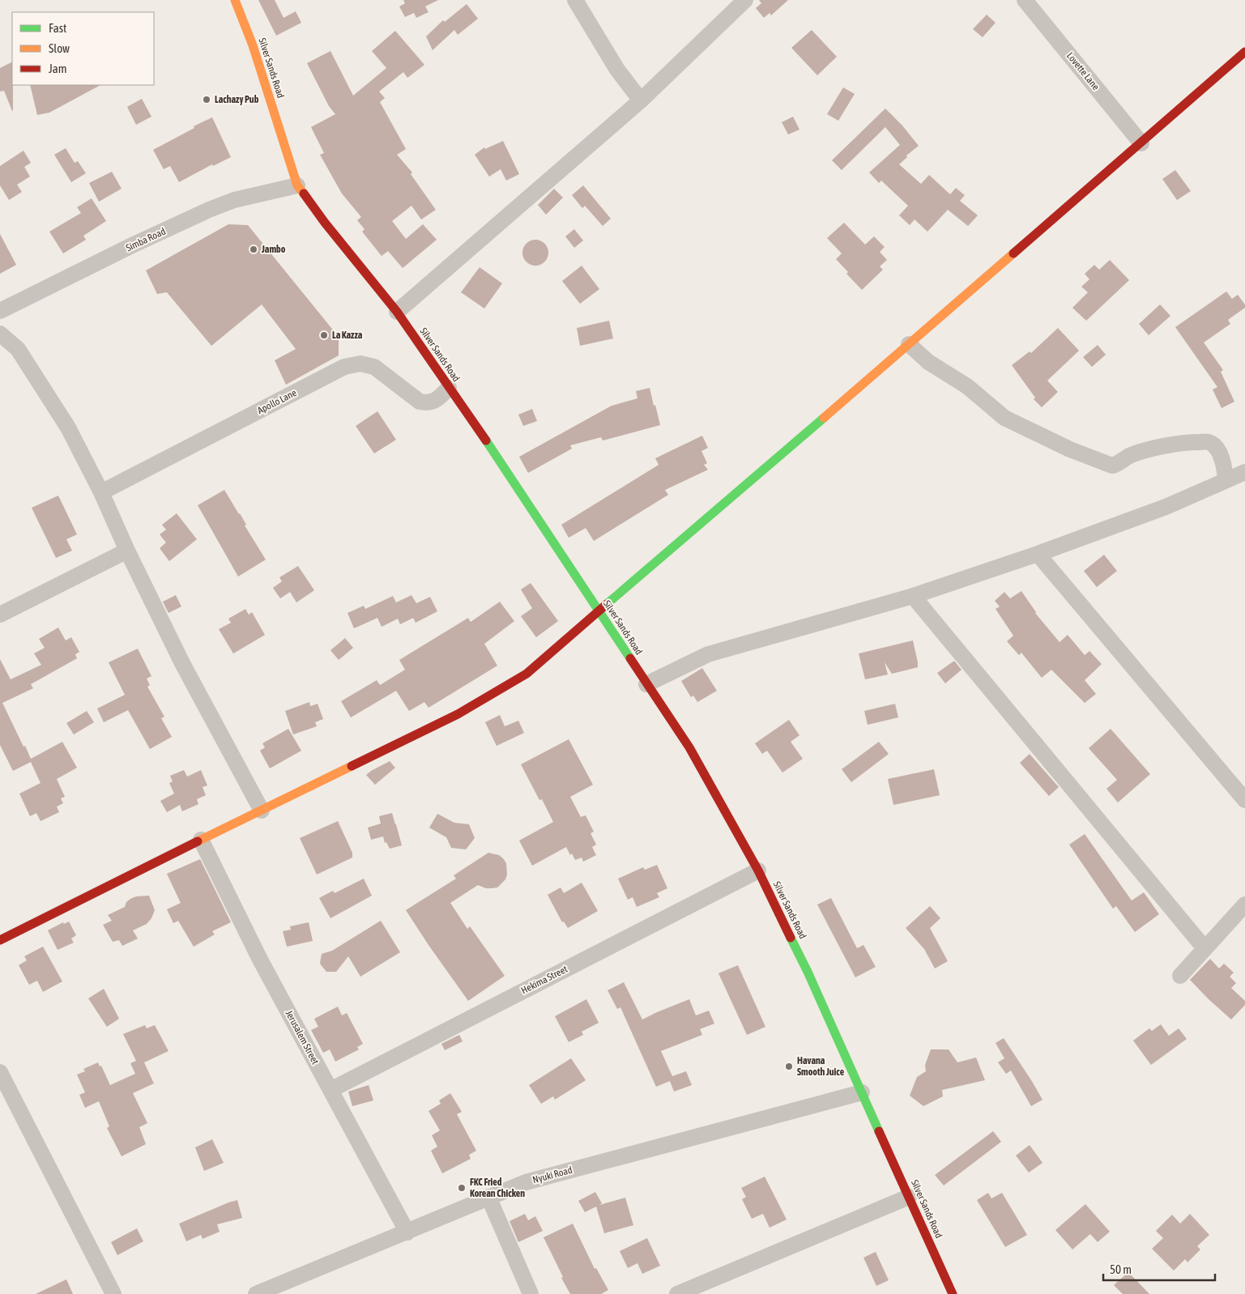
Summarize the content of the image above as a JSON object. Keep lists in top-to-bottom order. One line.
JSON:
{"streets":{"street":["Silver Sands Road","Lovette Lane","Simba Road","Apollo Lane","Hekima Street","Jerusalem Street","Nyuki Road"]},"crossings":[["Silver Sands Road","Simba Road"],["Silver Sands Road","Apollo Lane"],["Silver Sands Road","Hekima Street"],["Silver Sands Road","Nyuki Road"],["Hekima Street","Jerusalem Street"],["Jerusalem Street","Nyuki Road"]],"places":["Lachazy Pub","Jambo","La Kazza","Havana Smooth Juice","FKC Fried Korean Chicken"],"legend":["Fast","Slow","Jam"],"scale_bar":"50 m"}
